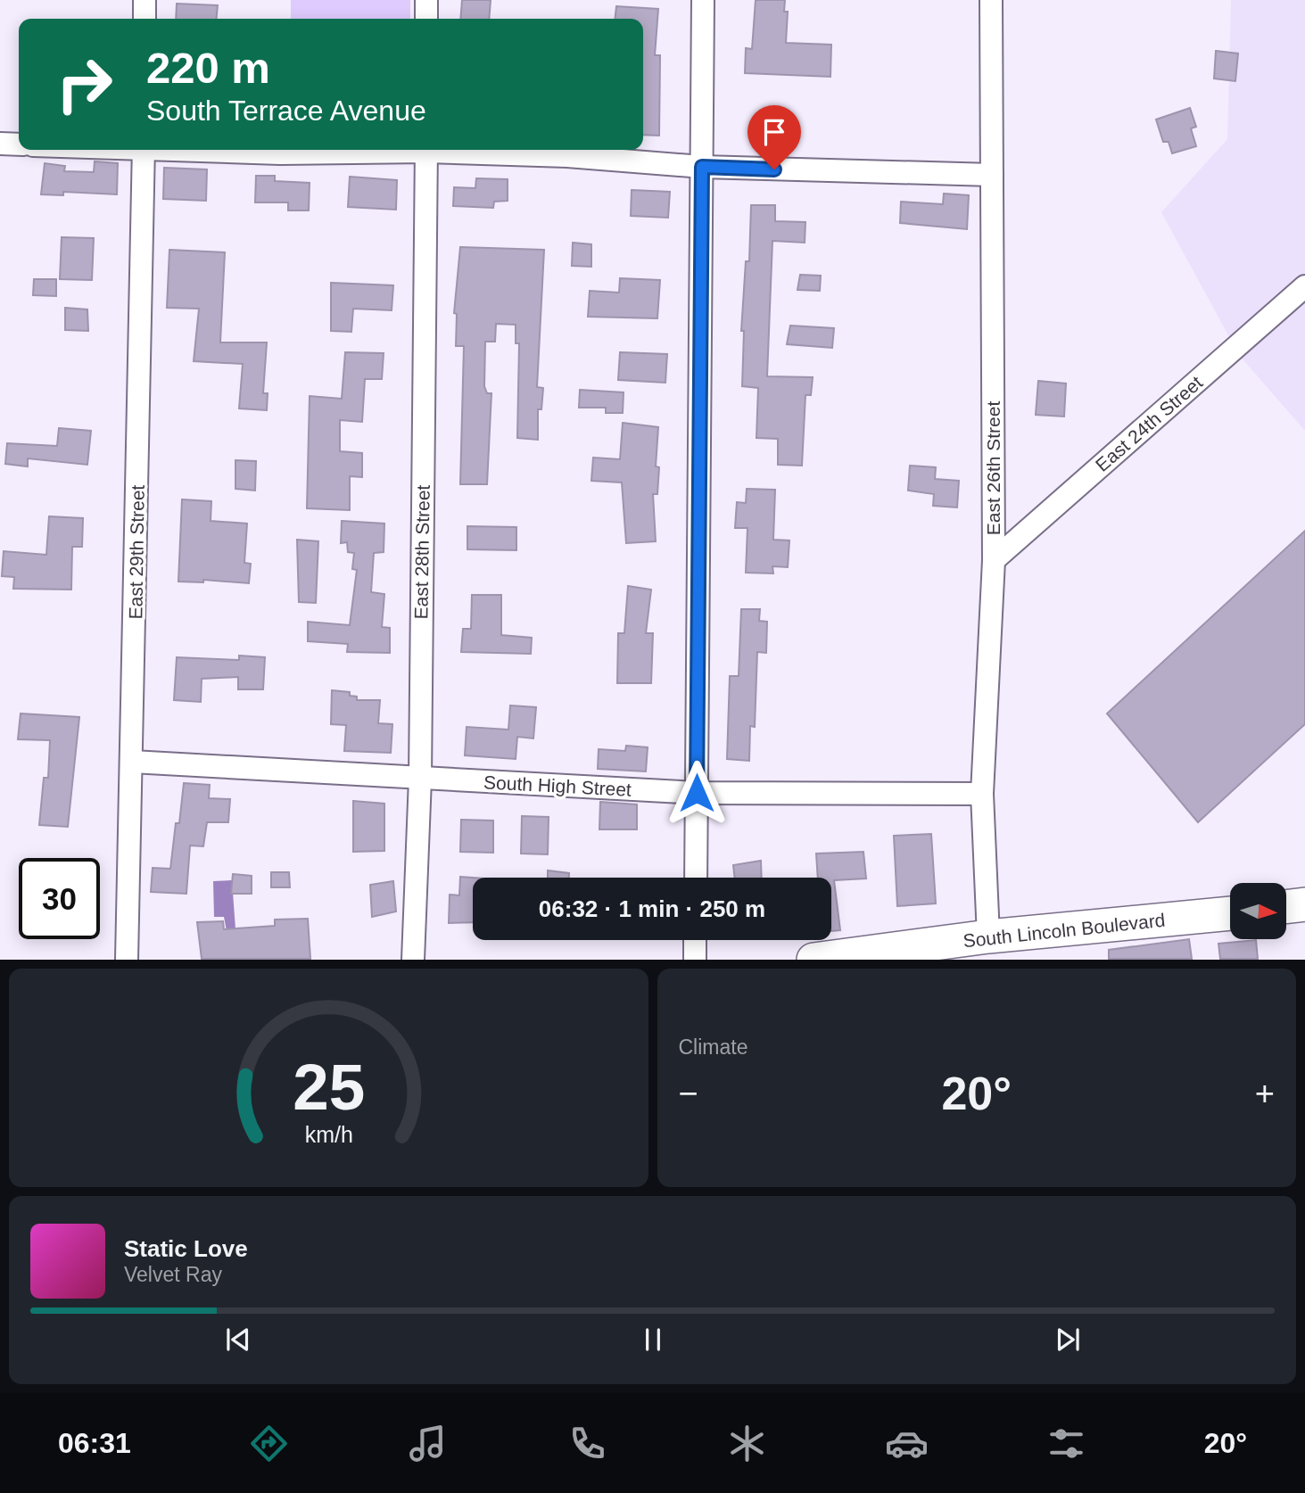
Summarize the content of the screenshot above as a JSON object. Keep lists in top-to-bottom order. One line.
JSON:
{"streets":{"street":["East 24th Street","East 26th Street","East 29th Street","East 28th Street","South High Street","South Lincoln Boulevard"]},"crossings":[["East 24th Street","East 26th Street"],["East 26th Street","South High Street"],["East 26th Street","South Lincoln Boulevard"],["East 29th Street","South High Street"],["East 28th Street","South High Street"]],"north":"right","page":{"turn":["220 m","South Terrace Avenue"],"limit":"30","trip":"06:32 · 1 min · 250 m","tile":"Climate","heat":["−","20°","+"],"song":["Static Love","Velvet Ray"],"tabs":["06:31","20°"],"gauge":["25","km/h"]}}
